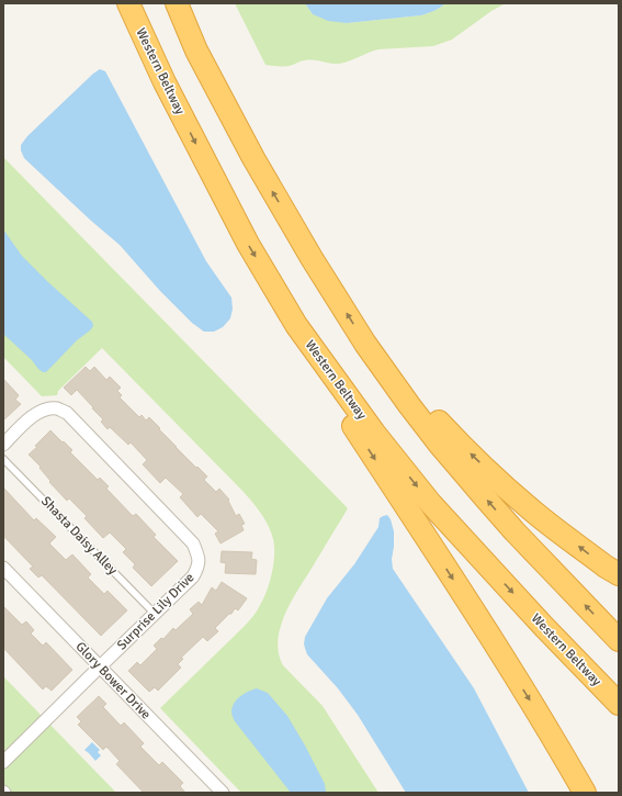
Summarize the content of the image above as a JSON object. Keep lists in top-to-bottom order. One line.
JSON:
{"streets":{"highway":["Western Beltway"],"street":["Surprise Lily Drive","Glory Bower Drive"],"lane":["Shasta Daisy Alley"]},"crossings":[["Shasta Daisy Alley","Surprise Lily Drive"],["Surprise Lily Drive","Glory Bower Drive"]]}
